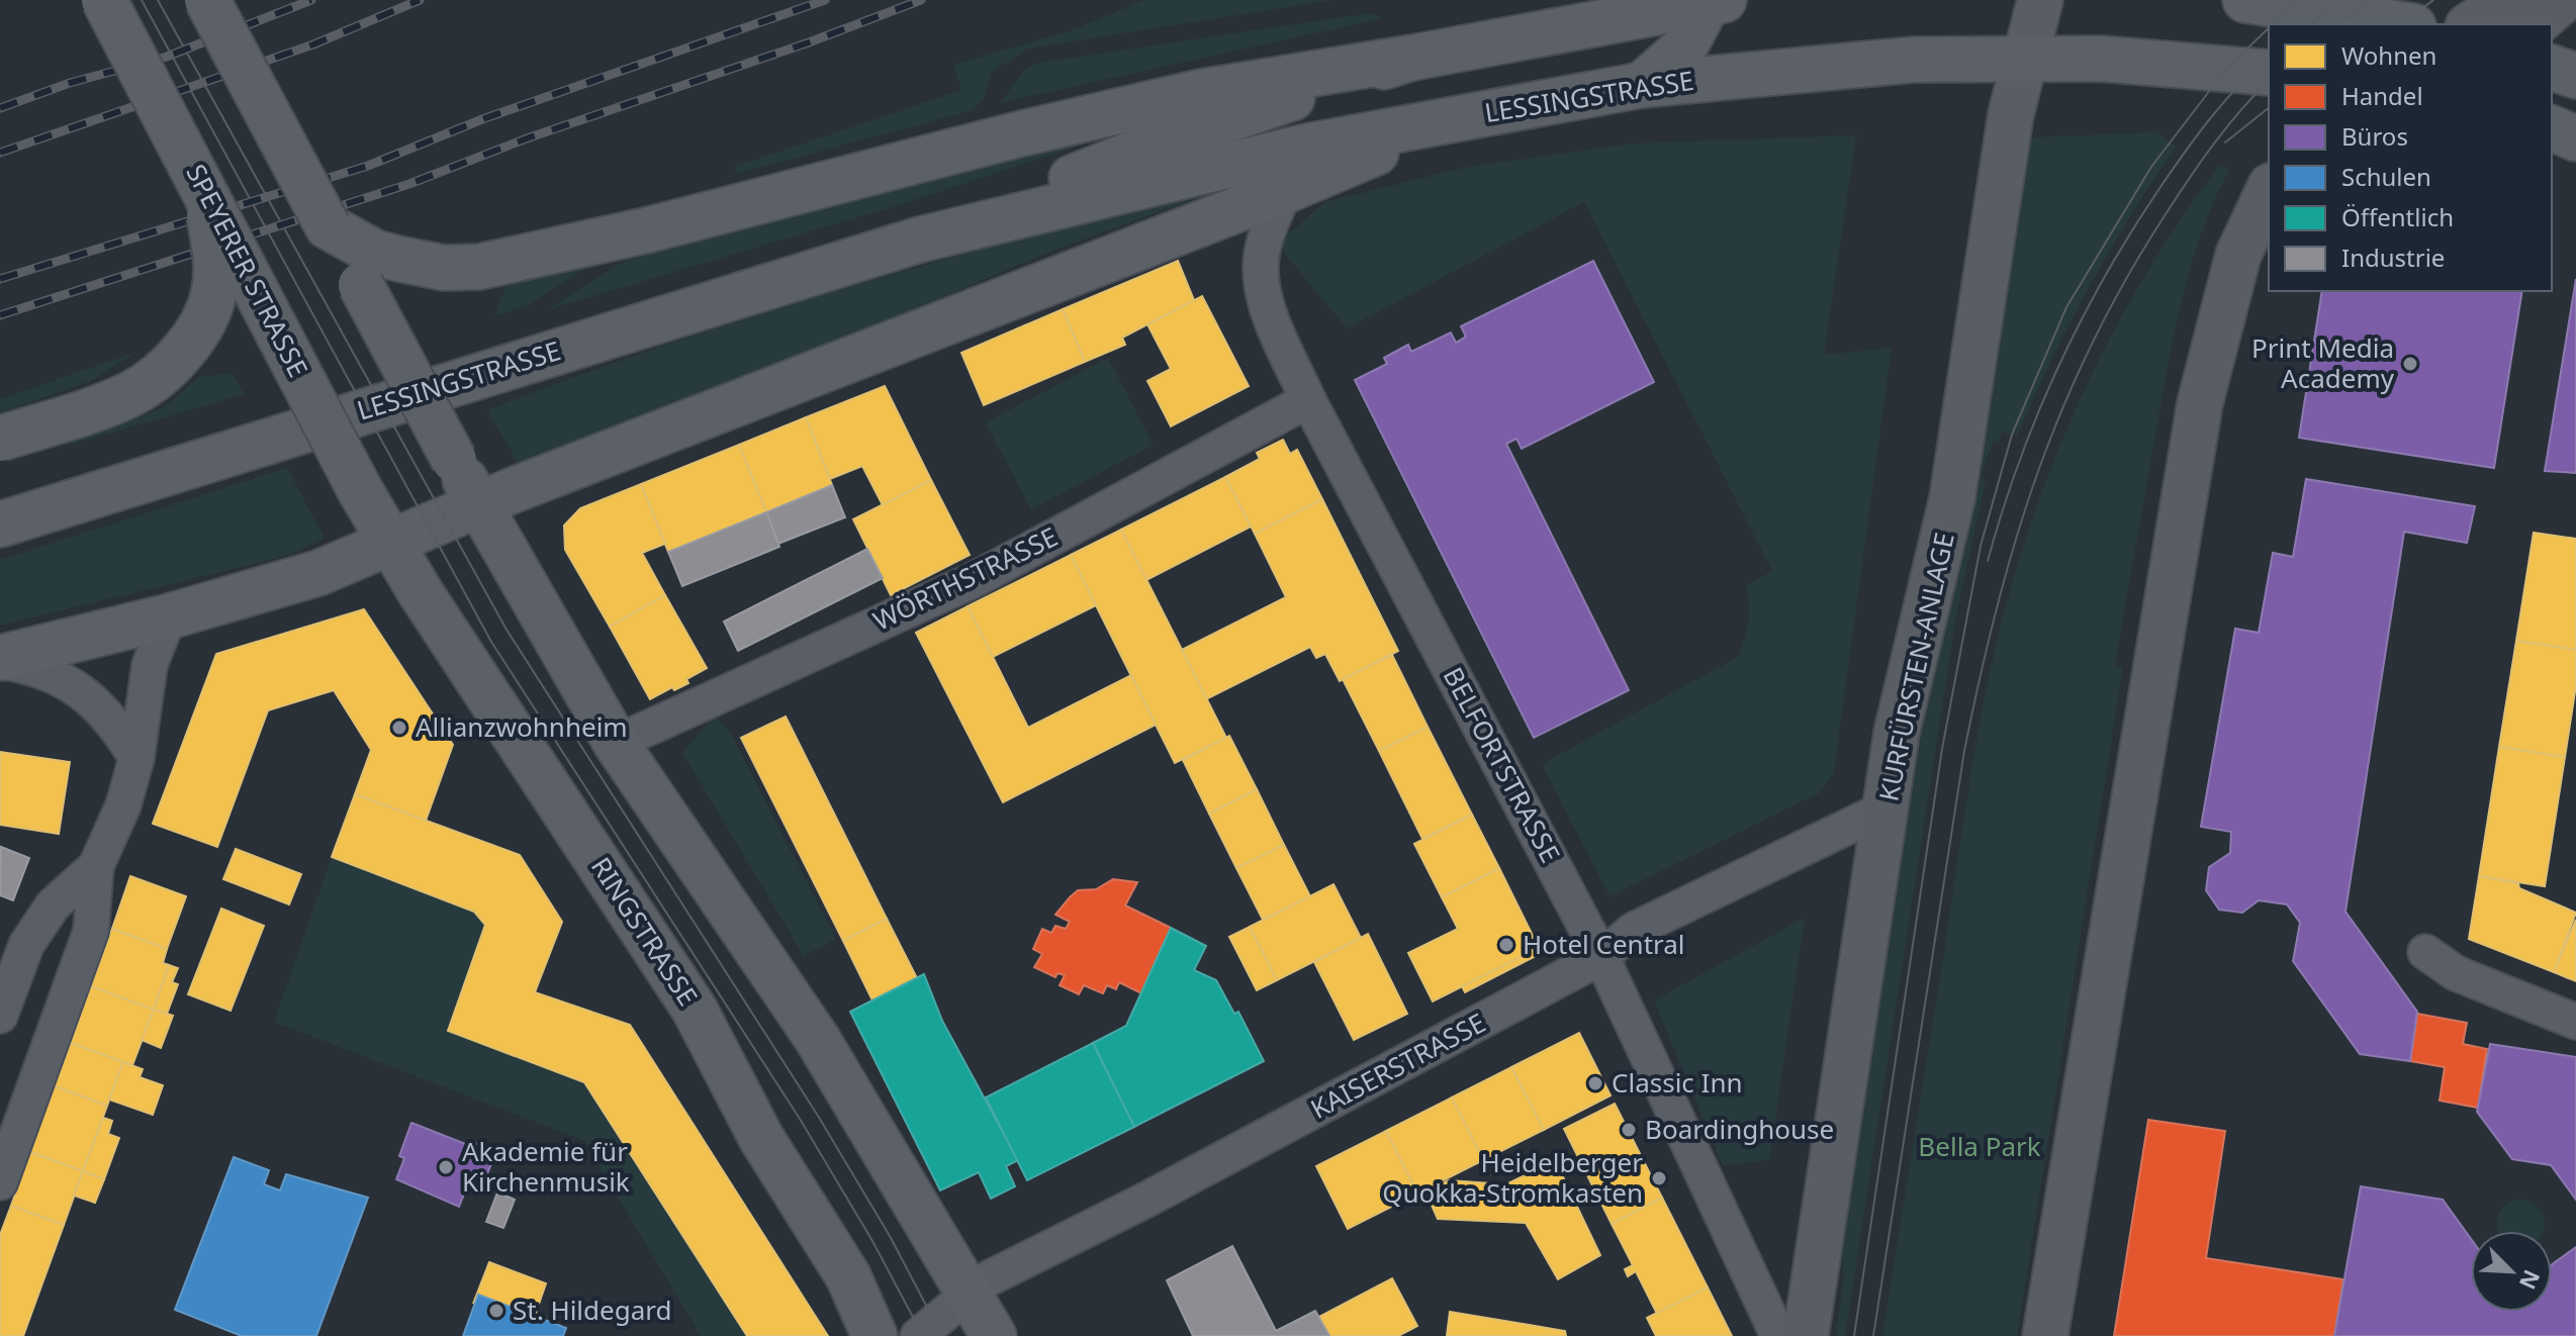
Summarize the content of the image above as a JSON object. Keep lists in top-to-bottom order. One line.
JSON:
{"streets":{"main road":["LESSINGSTRASSE","SPEYERER STRASSE","KURFÜRSTEN-ANLAGE","RINGSTRASSE"],"street":["WÖRTHSTRASSE","BELFORTSTRASSE","KAISERSTRASSE"]},"crossings":[["LESSINGSTRASSE","KURFÜRSTEN-ANLAGE"],["SPEYERER STRASSE","RINGSTRASSE"],["WÖRTHSTRASSE","BELFORTSTRASSE"],["KURFÜRSTEN-ANLAGE","KAISERSTRASSE"],["BELFORTSTRASSE","KAISERSTRASSE"]],"parks":["Bella Park"],"places":["Print Media Academy","Allianzwohnheim","Hotel Central","Classic Inn","Boardinghouse","Akademie für Kirchenmusik","Heidelberger Quokka-Stromkasten","St. Hildegard"],"legend":["Wohnen","Handel","Büros","Schulen","Öffentlich","Industrie"],"north":"bottom right"}
